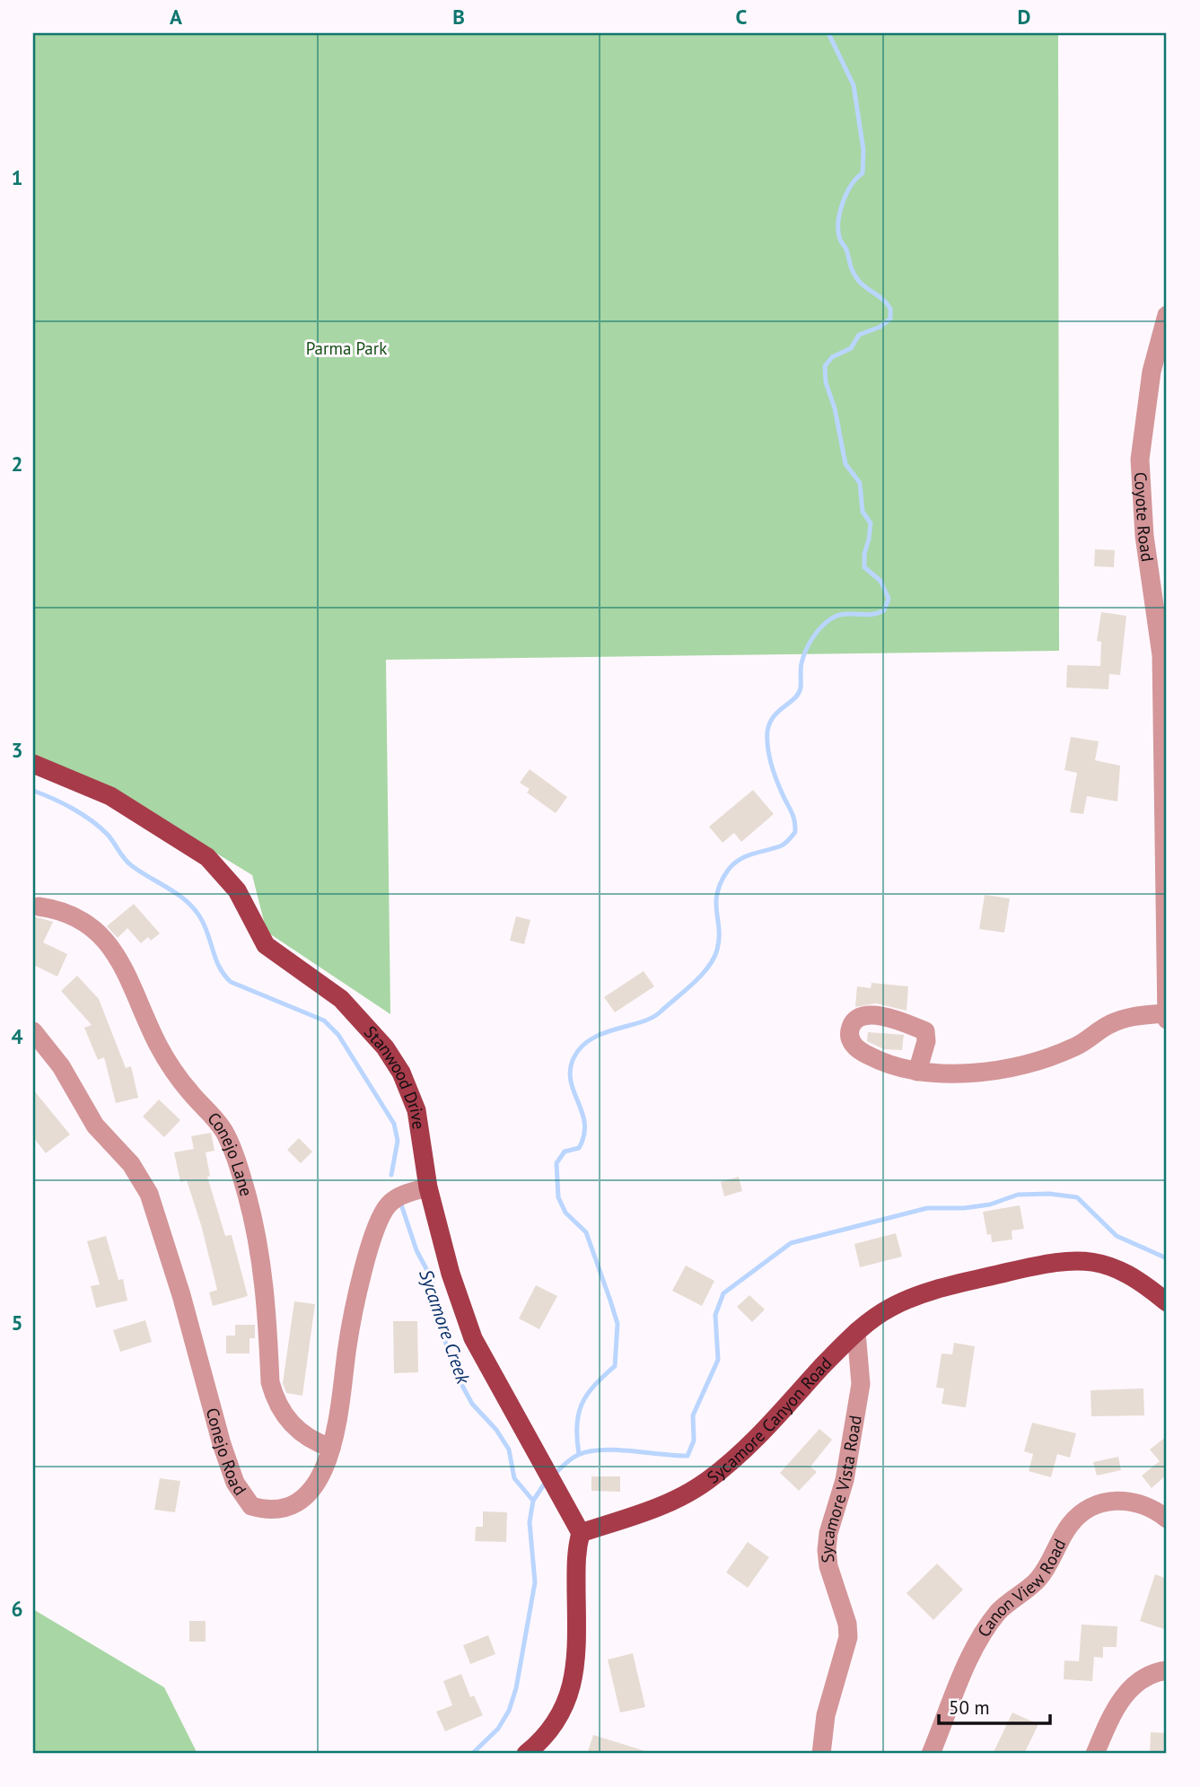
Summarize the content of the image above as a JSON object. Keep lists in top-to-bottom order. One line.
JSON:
{"streets":{"main road":["Stanwood Drive","Sycamore Canyon Road"],"street":["Coyote Road","Conejo Lane","Conejo Road","Sycamore Vista Road","Canon View Road"]},"crossings":[["Stanwood Drive","Sycamore Canyon Road"],["Stanwood Drive","Conejo Road"],["Conejo Lane","Conejo Road"],["Sycamore Canyon Road","Sycamore Vista Road"]],"water":["Sycamore Creek"],"parks":["Parma Park"],"scale_bar":"50 m","grid":{"columns":["A","B","C","D"],"rows":["1","2","3","4","5","6"]}}
